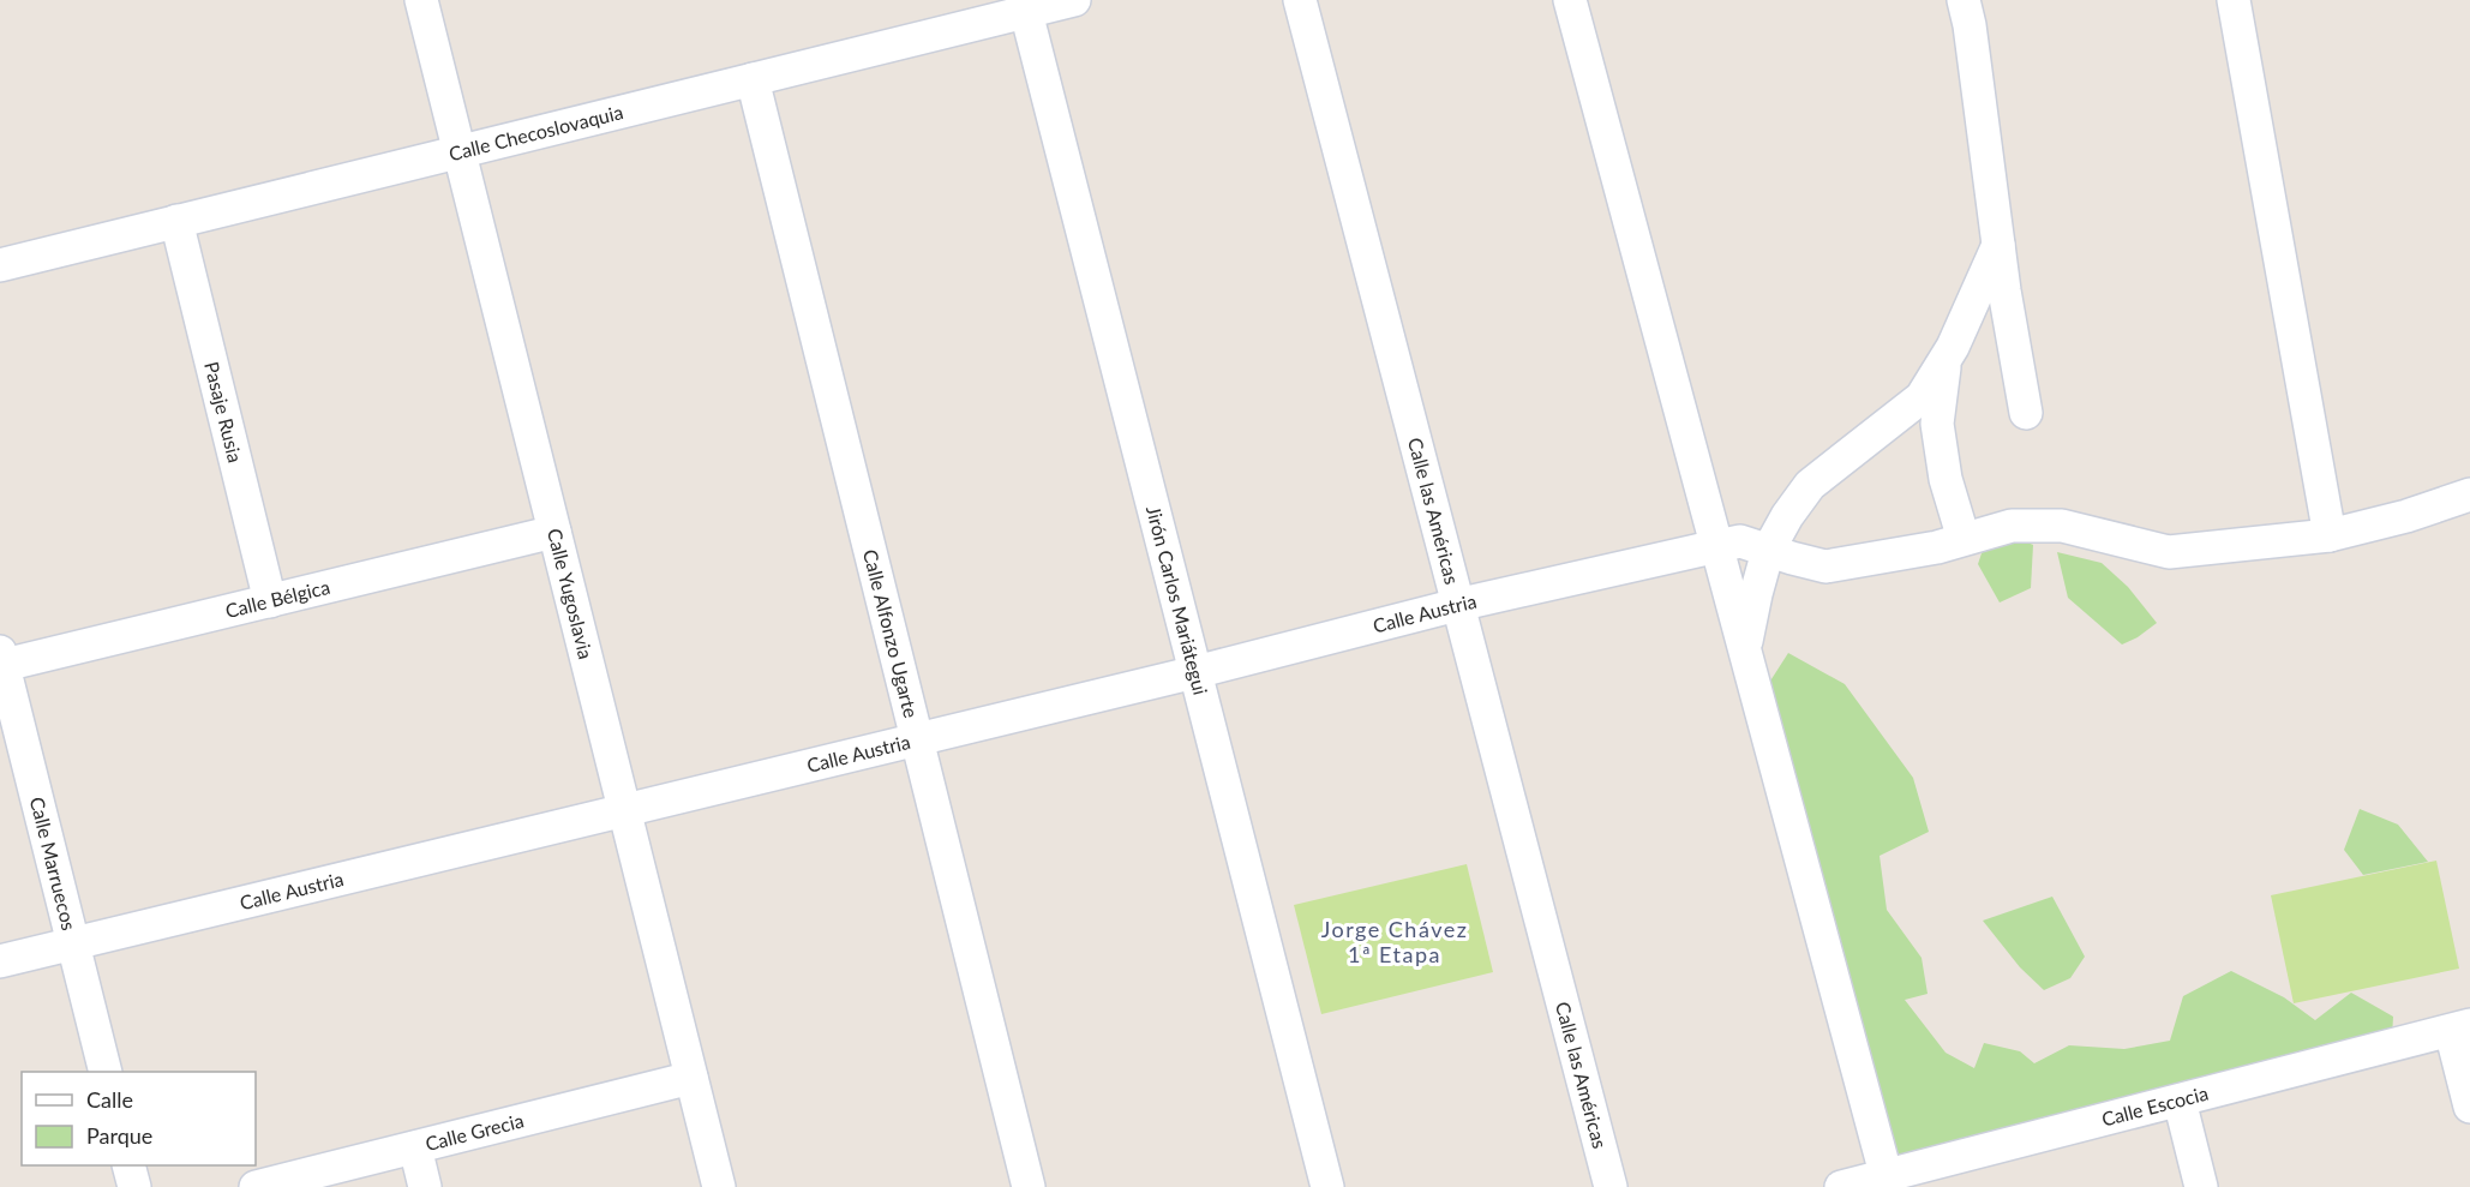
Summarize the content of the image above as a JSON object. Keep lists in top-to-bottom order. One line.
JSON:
{"streets":{"street":["Calle Checoslovaquia","Pasaje Rusia","Calle las Américas","Calle Yugoslavia","Calle Bélgica","Jirón Carlos Mariátegui","Calle Austria","Calle Alfonzo Ugarte","Calle Marruecos","Calle Escocia","Calle Grecia"]},"crossings":[["Calle Checoslovaquia","Pasaje Rusia"],["Calle Checoslovaquia","Calle Yugoslavia"],["Calle Checoslovaquia","Jirón Carlos Mariátegui"],["Calle Checoslovaquia","Calle Alfonzo Ugarte"],["Pasaje Rusia","Calle Bélgica"],["Calle las Américas","Calle Austria"],["Calle Yugoslavia","Calle Bélgica"],["Calle Yugoslavia","Calle Austria"],["Calle Yugoslavia","Calle Grecia"],["Calle Bélgica","Calle Marruecos"],["Jirón Carlos Mariátegui","Calle Austria"],["Calle Austria","Calle Alfonzo Ugarte"],["Calle Austria","Calle Marruecos"]],"districts":["Jorge Chávez 1ª Etapa"],"legend":["Calle","Parque"]}
